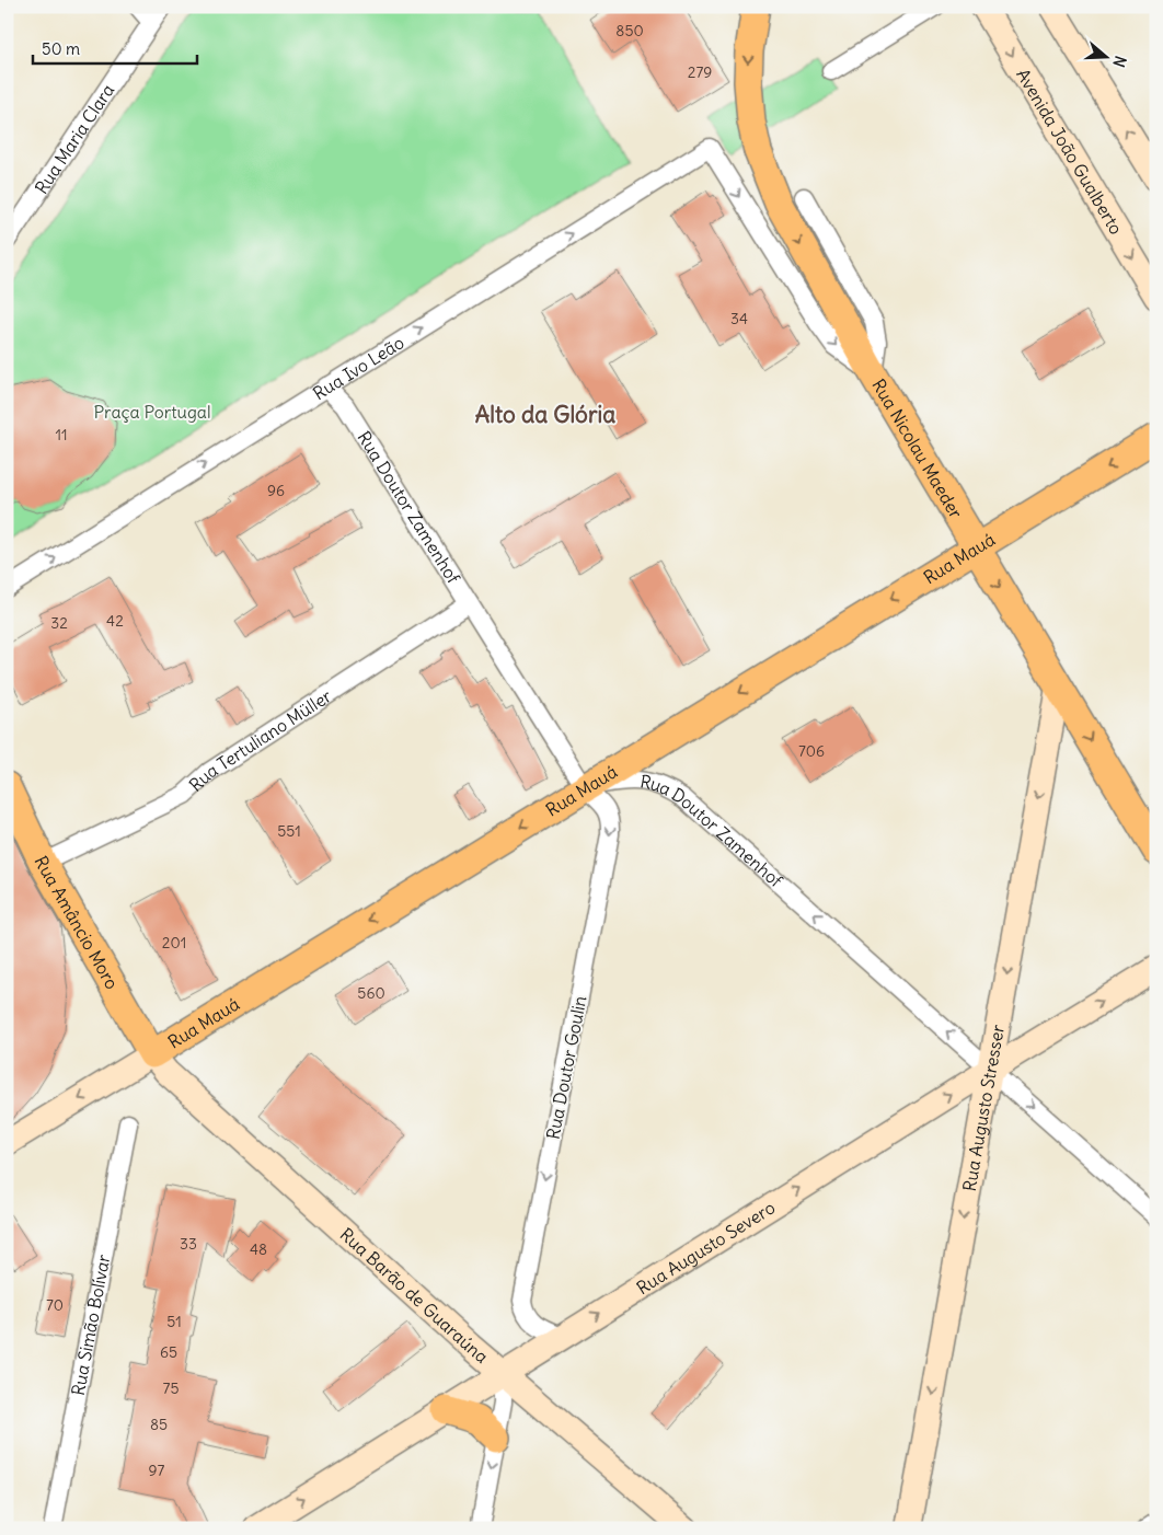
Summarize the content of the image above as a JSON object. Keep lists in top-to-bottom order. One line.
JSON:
{"streets":{"main road":["Avenida João Gualberto","Rua Nicolau Maeder","Rua Mauá","Rua Amâncio Moro","Rua Augusto Stresser","Rua Augusto Severo","Rua Barão de Guaraúna"],"street":["Rua Maria Clara","Rua Ivo Leão","Rua Doutor Zamenhof","Rua Tertuliano Müller","Rua Doutor Goulin","Rua Simão Bolívar"]},"crossings":[["Rua Ivo Leão","Rua Nicolau Maeder"],["Rua Ivo Leão","Rua Doutor Zamenhof"],["Rua Nicolau Maeder","Rua Mauá"],["Rua Nicolau Maeder","Rua Augusto Stresser"],["Rua Doutor Zamenhof","Rua Mauá"],["Rua Doutor Zamenhof","Rua Tertuliano Müller"],["Rua Doutor Zamenhof","Rua Doutor Goulin"],["Rua Doutor Zamenhof","Rua Augusto Stresser"],["Rua Doutor Zamenhof","Rua Augusto Severo"],["Rua Mauá","Rua Amâncio Moro"],["Rua Mauá","Rua Doutor Goulin"],["Rua Mauá","Rua Barão de Guaraúna"],["Rua Tertuliano Müller","Rua Amâncio Moro"],["Rua Amâncio Moro","Rua Barão de Guaraúna"],["Rua Doutor Goulin","Rua Augusto Severo"],["Rua Augusto Stresser","Rua Augusto Severo"],["Rua Augusto Severo","Rua Barão de Guaraúna"]],"one_way":["Rua Ivo Leão","Rua Nicolau Maeder","Rua Mauá","Rua Doutor Goulin","Rua Augusto Stresser","Rua Augusto Severo"],"districts":["Alto da Glória"],"parks":["Praça Portugal"],"house_numbers":["850","279","34","11","96","42","32","706","551","201","560","33","48","70","51","65","75","85","97"],"scale_bar":"50 m","north":"right"}
